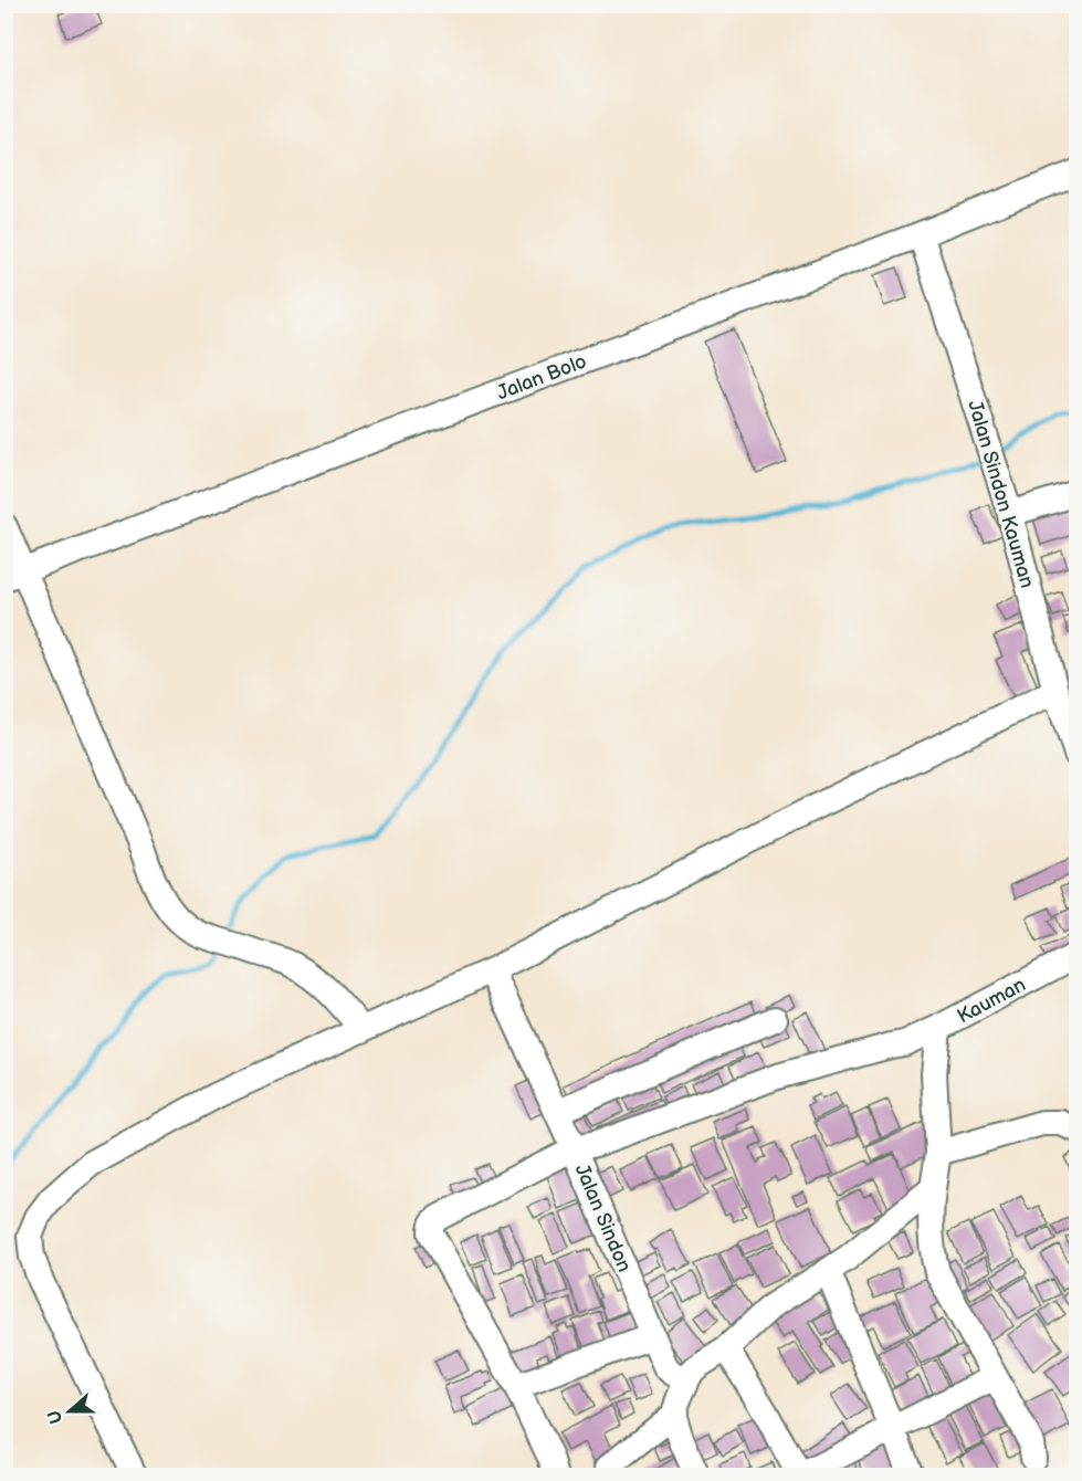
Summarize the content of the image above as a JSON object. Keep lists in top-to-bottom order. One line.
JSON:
{"streets":{"street":["Jalan Bolo","Jalan Sindon Kauman","Kauman","Jalan Sindon"]},"crossings":[["Jalan Bolo","Jalan Sindon Kauman"],["Kauman","Jalan Sindon"]],"north":"left"}
